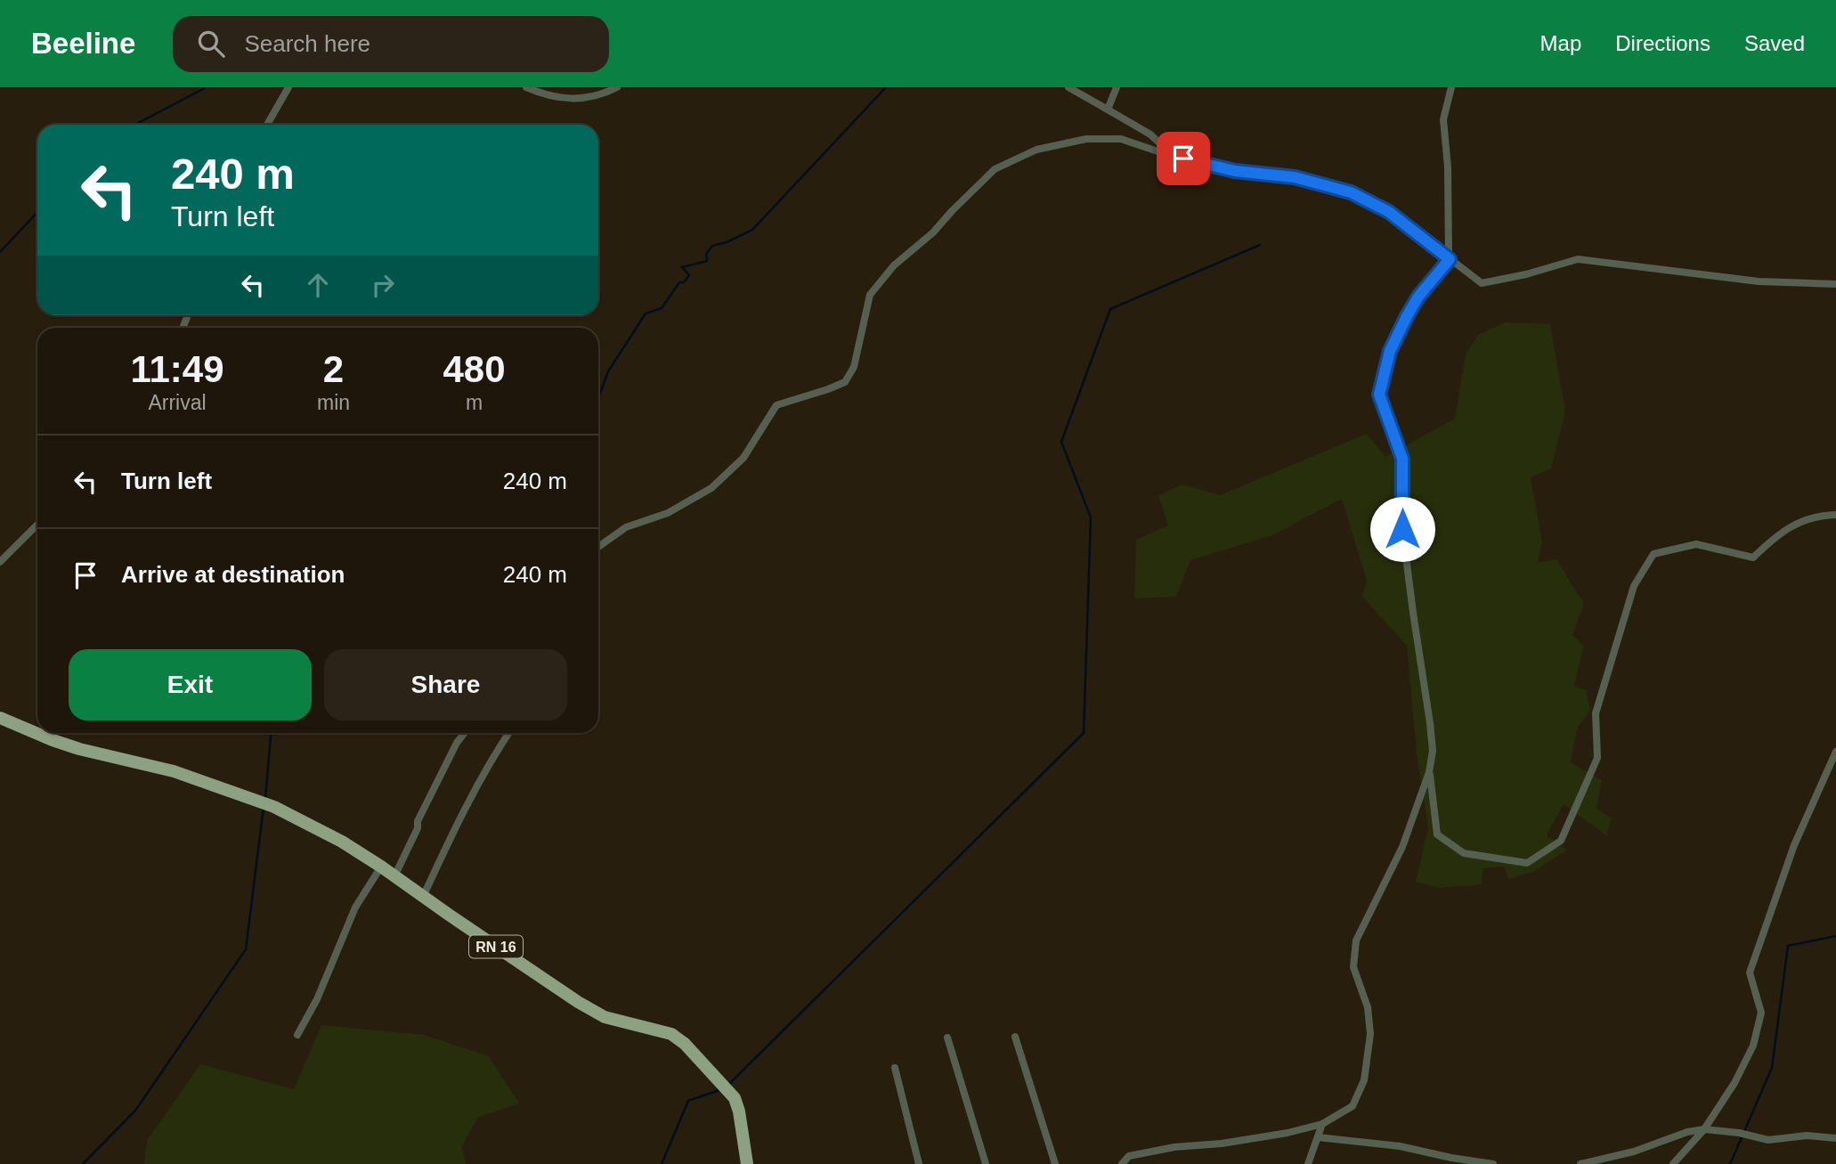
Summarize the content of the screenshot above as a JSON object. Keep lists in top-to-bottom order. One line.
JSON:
{"streets":{"main road":["RN 16"]},"page":{"header":"Beeline","search":"Search here","nav":["Map","Directions","Saved"],"turn":["240 m","Turn left"],"eta":["11:49","Arrival","2","min","480","m"],"list":[{"name":"Turn left","value":"240 m"},{"name":"Arrive at destination","value":"240 m"}],"buttons":["Exit","Share"]}}
